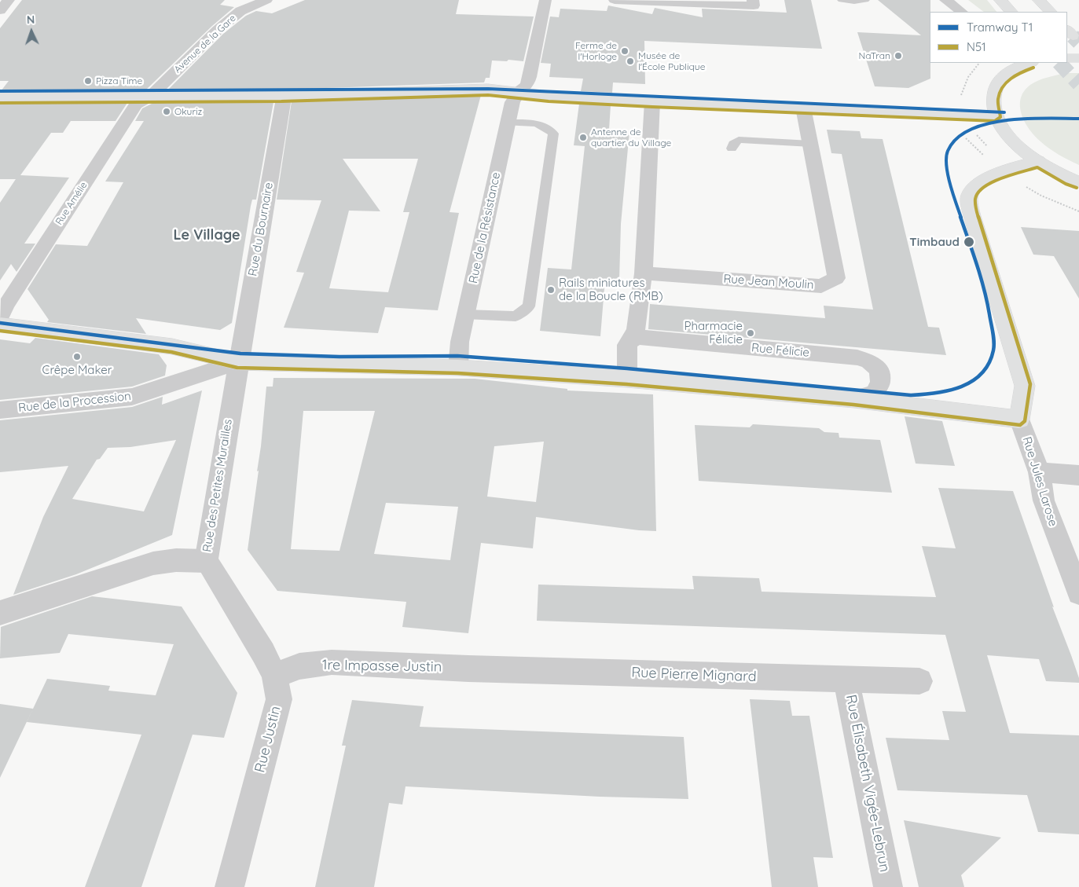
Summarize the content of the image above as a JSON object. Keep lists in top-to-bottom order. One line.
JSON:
{"streets":{"main road":["Rue Félicie","Rue Jules Larose"],"street":["Avenue de la Gare","Rue Amélie","Rue de la Résistance","Rue du Bournaire","Rue Jean Moulin","Rue de la Procession","Rue des Petites Murailles","1re Impasse Justin","Rue Pierre Mignard","Rue Justin","Rue Élisabeth Vigée-Lebrun"]},"crossings":[["Avenue de la Gare","Rue Amélie"],["Rue de la Résistance","Rue Félicie"],["Rue du Bournaire","Rue Félicie"],["Rue du Bournaire","Rue de la Procession"],["Rue du Bournaire","Rue des Petites Murailles"],["Rue Félicie","Rue de la Procession"],["Rue Félicie","Rue Jules Larose"],["Rue Félicie","Rue des Petites Murailles"],["Rue de la Procession","Rue des Petites Murailles"],["Rue des Petites Murailles","Rue Justin"],["1re Impasse Justin","Rue Pierre Mignard"],["1re Impasse Justin","Rue Justin"],["Rue Pierre Mignard","Rue Élisabeth Vigée-Lebrun"]],"districts":["Le Village"],"places":["Ferme de l'Horloge","NaTran","Musée de l'École Publique","Pizza Time","Okuriz","Antenne de quartier du Village","Timbaud","Rails miniatures de la Boucle (RMB)","Pharmacie Félicie","Crêpe Maker"],"lines":["transit line N51","tram line T1"],"legend":["Tramway T1","N51"],"north":"top"}
